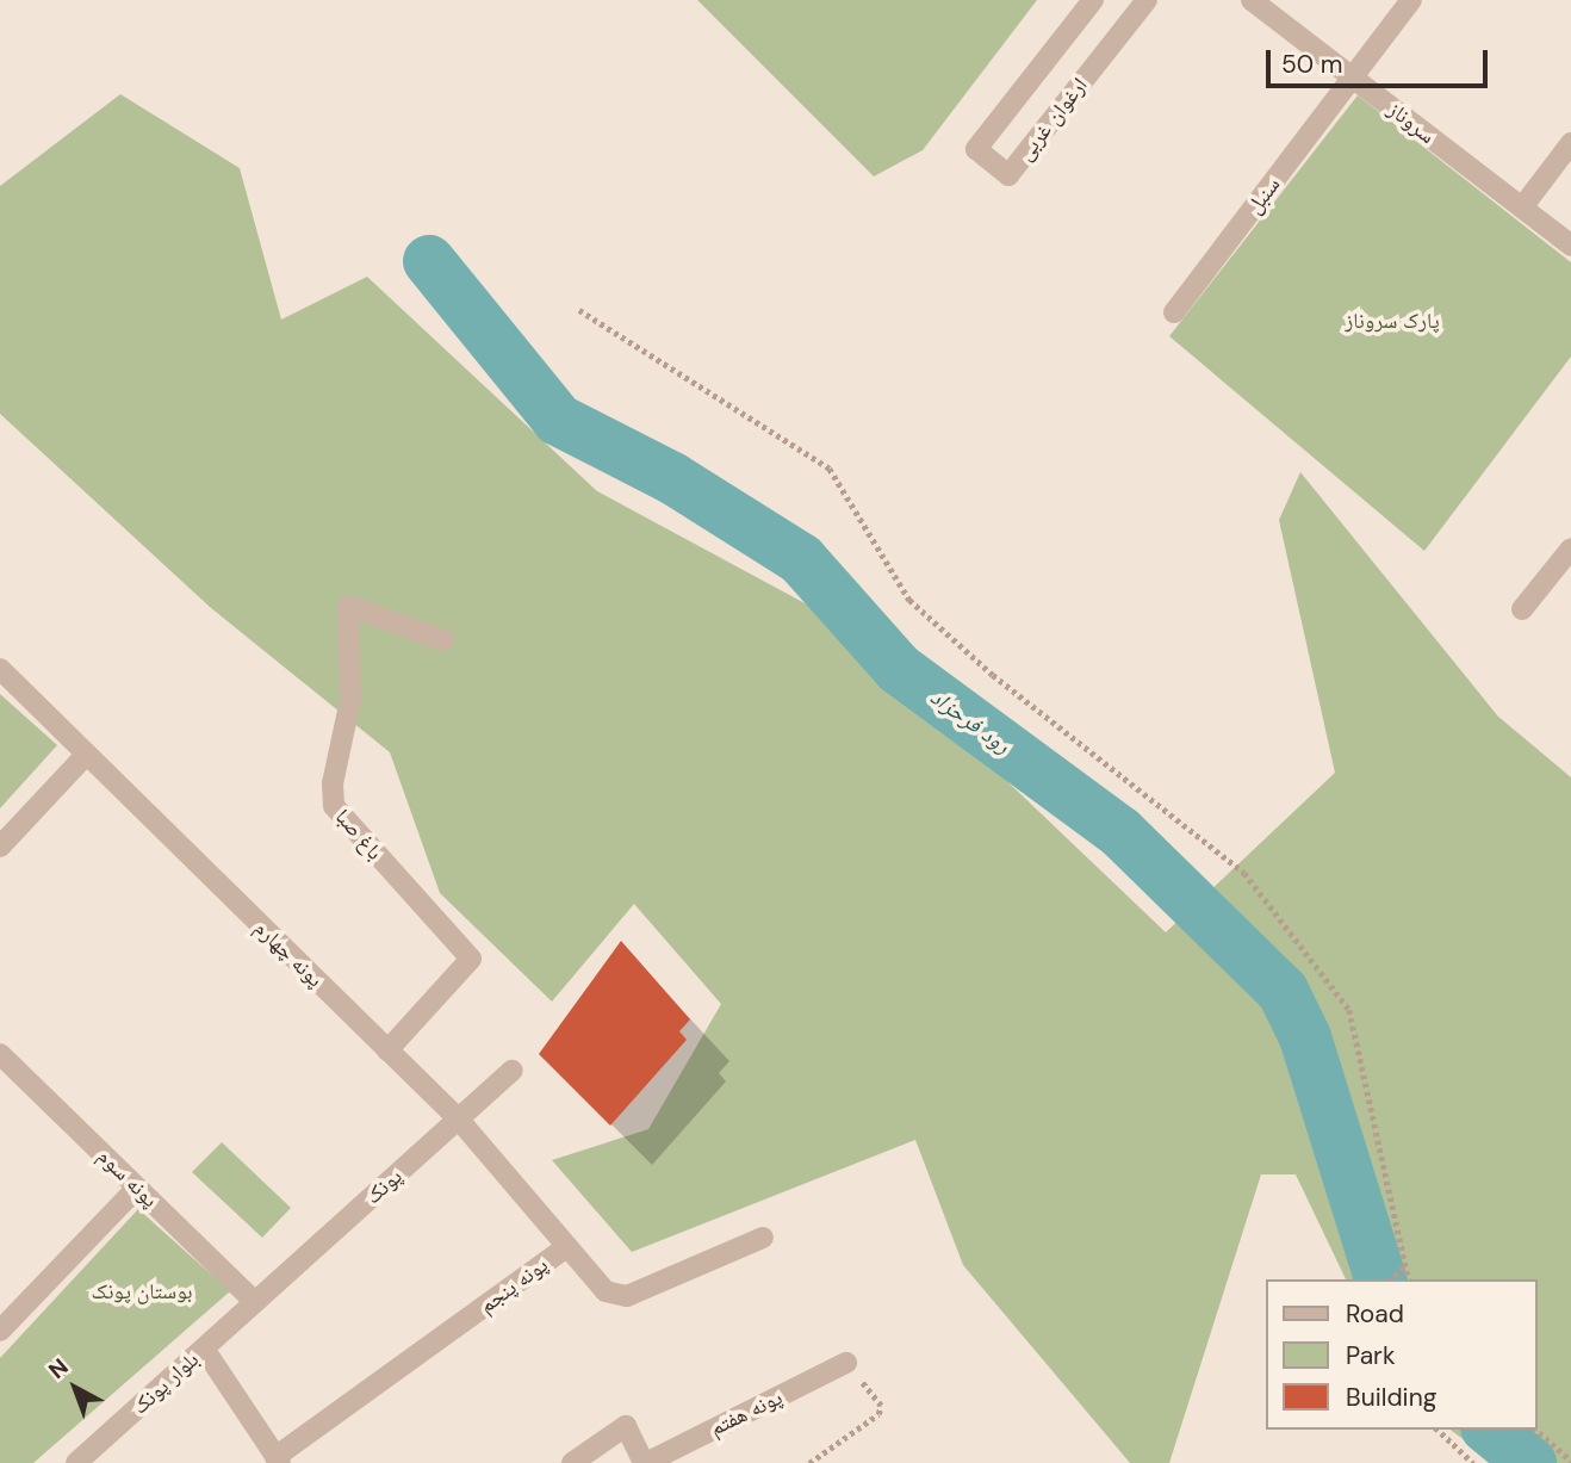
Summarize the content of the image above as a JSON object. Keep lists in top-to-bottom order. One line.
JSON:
{"streets":{"street":["ارغوان غربی","سروناز","سنبل","باغ صبا","پونه چهارم","پونه سوم","پونک","پونه پنجم","بلوار پونک","پونه هفتم"]},"crossings":[["سروناز","سنبل"],["باغ صبا","پونه چهارم"],["پونه چهارم","پونک"],["پونه چهارم","پونه پنجم"],["پونه سوم","پونک"],["پونه سوم","بلوار پونک"],["پونک","بلوار پونک"]],"water":["رود فرحزاد"],"parks":["پارک سروناز","بوستان پونک"],"legend":["Road","Park","Building"],"scale_bar":"50 m","north":"top left"}
